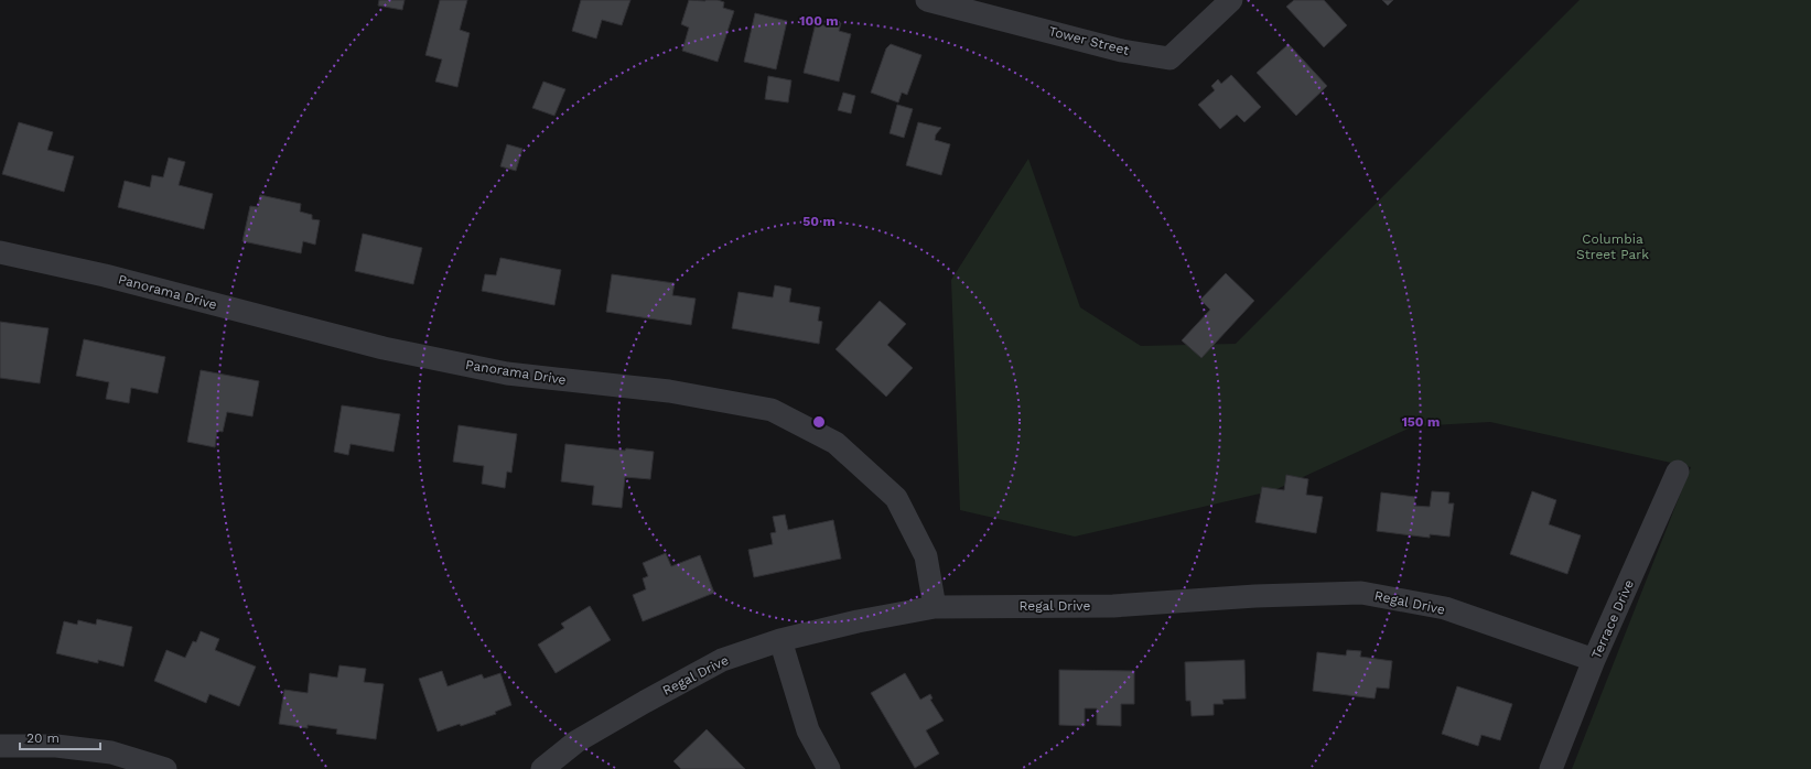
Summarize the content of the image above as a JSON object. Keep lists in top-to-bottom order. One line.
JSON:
{"streets":{"street":["Tower Street","Panorama Drive","Regal Drive","Terrace Drive"]},"crossings":[["Panorama Drive","Regal Drive"],["Regal Drive","Terrace Drive"]],"parks":["Columbia Street Park"],"scale_bar":"20 m","rings":["100 m","50 m","150 m"]}
